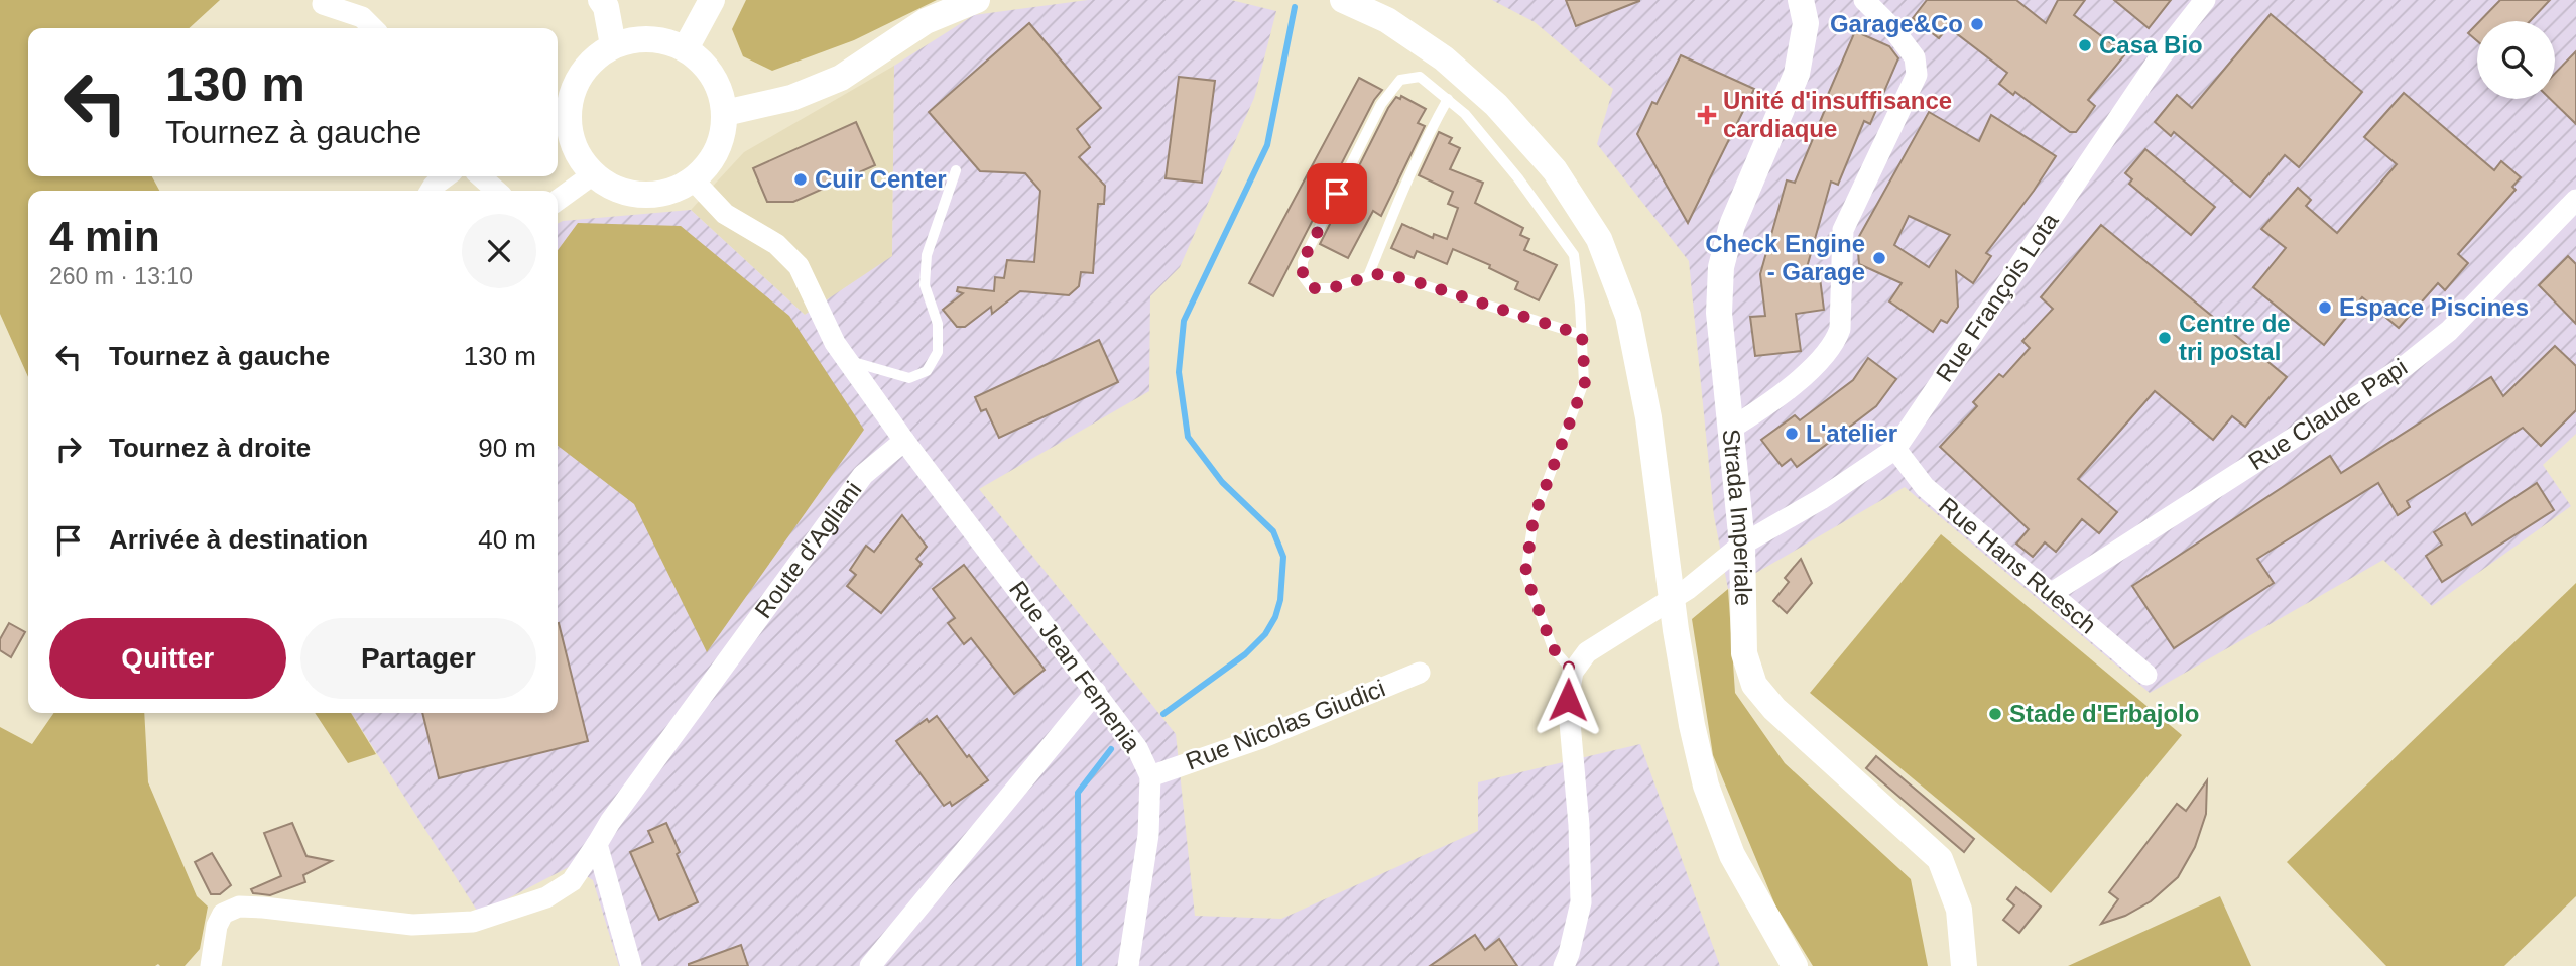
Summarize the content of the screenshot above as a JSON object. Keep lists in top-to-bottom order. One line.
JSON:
{"streets":{"street":["Rue François Lota","Rue Claude Papi","Strada Imperiale","Route d'Agliani","Rue Hans Ruesch","Rue Jean Femenia","Rue Nicolas Giudici"]},"crossings":[["Rue François Lota","Strada Imperiale"],["Rue François Lota","Rue Hans Ruesch"],["Rue Claude Papi","Rue Hans Ruesch"],["Route d'Agliani","Rue Jean Femenia"],["Rue Jean Femenia","Rue Nicolas Giudici"]],"places":{"other":["Garage&Co","Casa Bio","Cuir Center","Check Engine - Garage","Espace Piscines","Centre de tri postal","L'atelier","Stade d'Erbajolo"],"health":["Unité d'insuffisance cardiaque"]},"page":{"turn":["130 m","Tournez à gauche"],"heading":["4 min","260 m · 13:10"],"list":[{"name":"Tournez à gauche","value":"130 m"},{"name":"Tournez à droite","value":"90 m"},{"name":"Arrivée à destination","value":"40 m"}],"buttons":["Quitter","Partager"]}}
